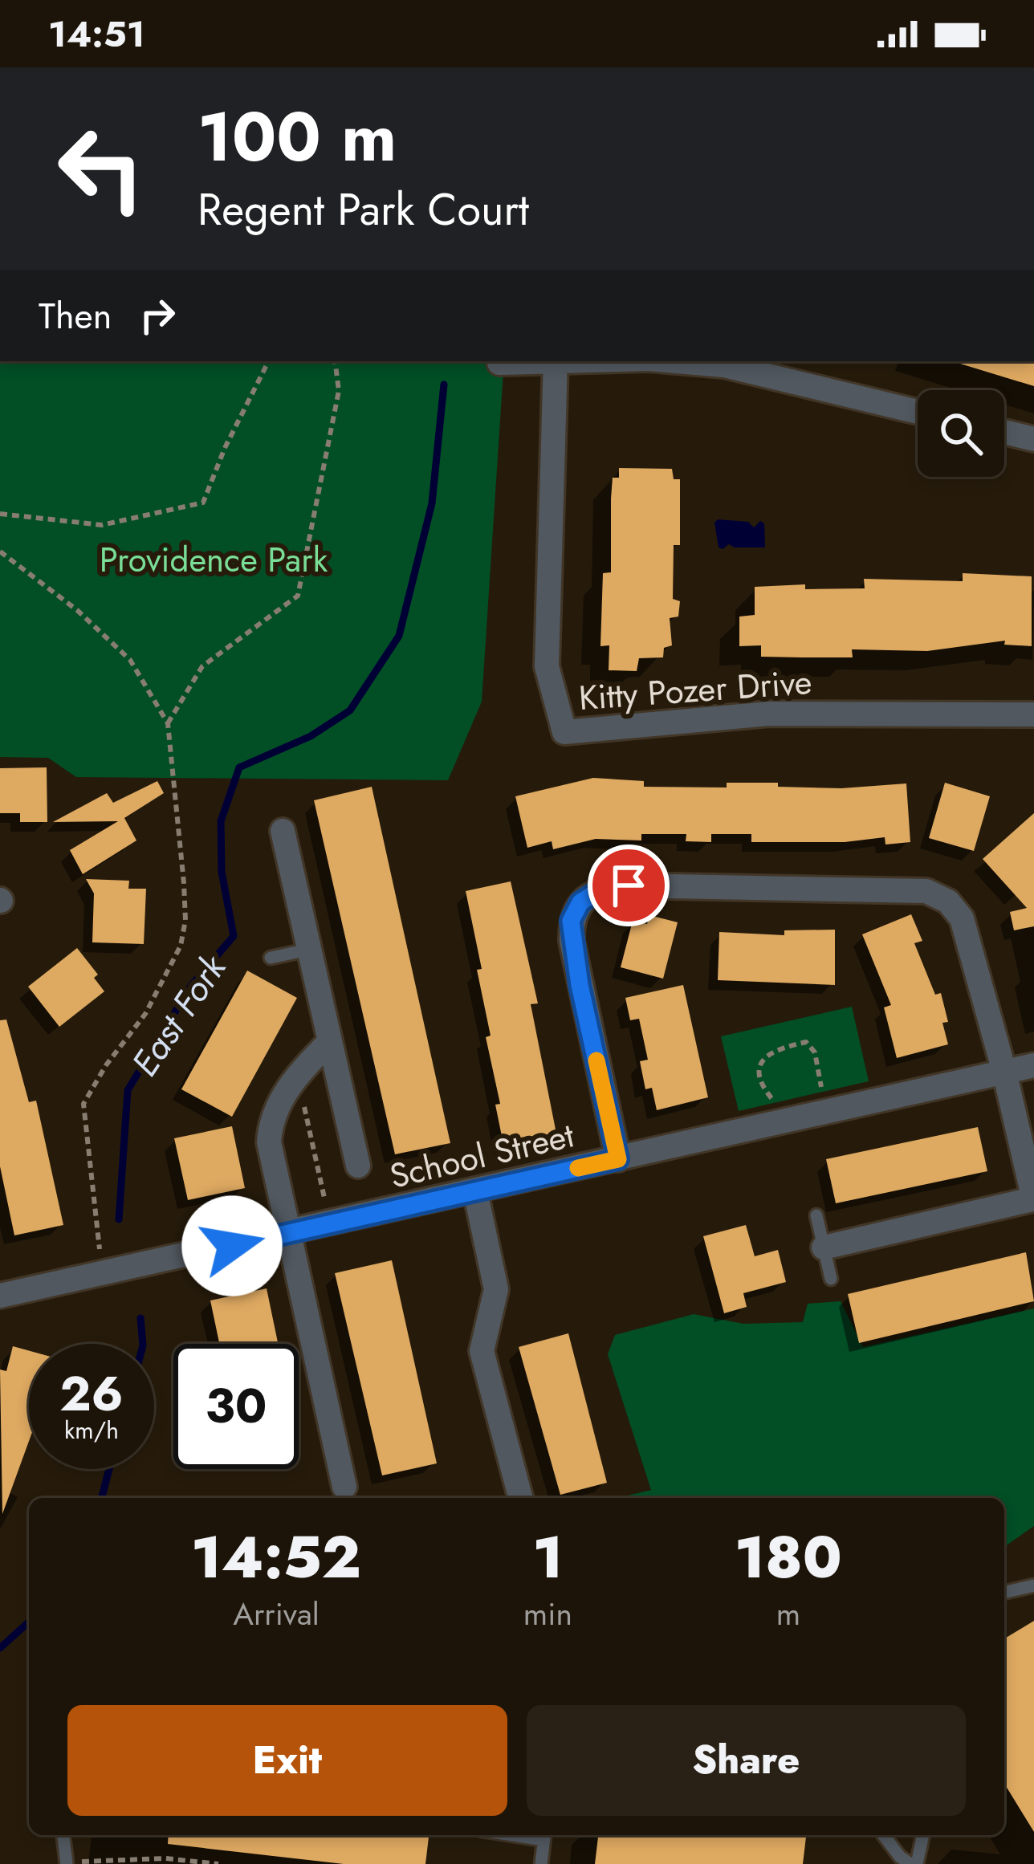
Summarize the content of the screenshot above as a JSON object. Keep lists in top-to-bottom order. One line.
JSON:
{"streets":{"street":["Kitty Pozer Drive","School Street"]},"water":["East Fork"],"parks":["Providence Park"],"page":{"status":"14:51","turn":["100 m","Regent Park Court"],"then":"Then","speed":"26 km/h","limit":"30","eta":["14:52","Arrival","1","min","180","m"],"buttons":["Exit","Share"]}}
